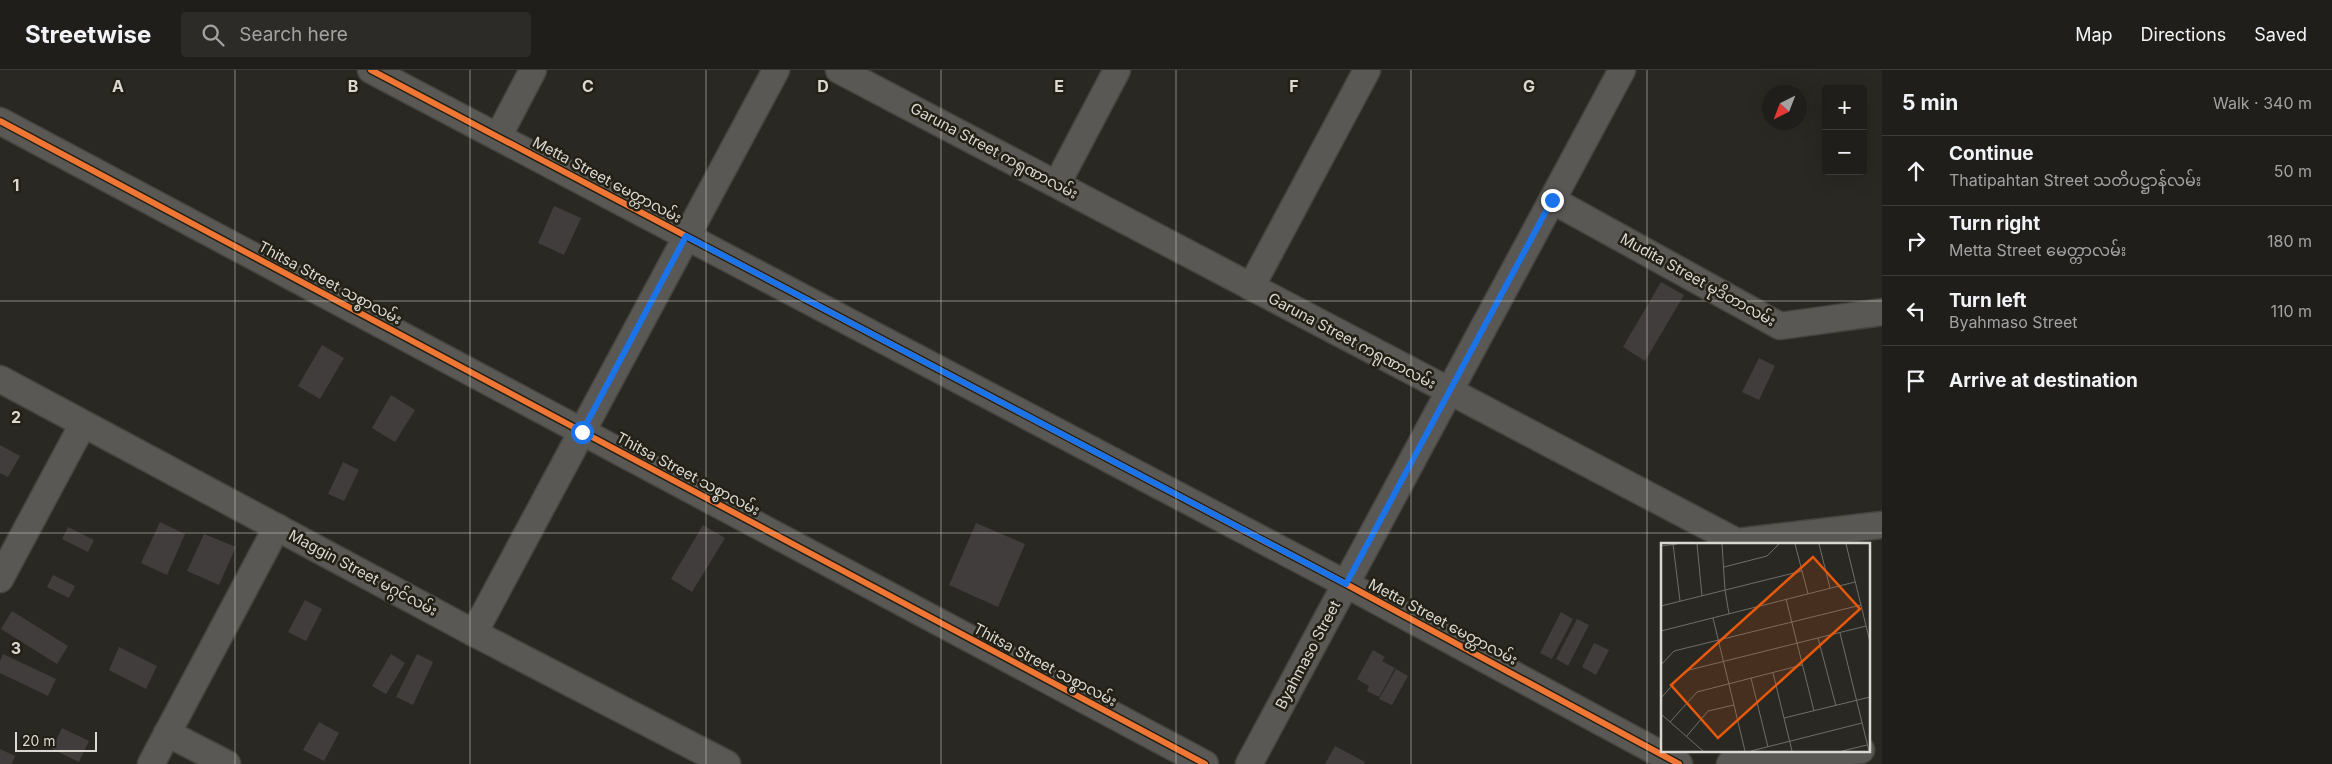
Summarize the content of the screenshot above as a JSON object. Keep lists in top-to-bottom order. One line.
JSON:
{"streets":{"street":["Garuna Street ကရုဏာလမ်း","Metta Street မေတ္တာလမ်း","Mudita Street မုဒိတာလမ်း","Thitsa Street သစ္စာလမ်း","Maggin Street မဂ္ဂင်လမ်း","Byahmaso Street"]},"crossings":[["Garuna Street ကရုဏာလမ်း","Byahmaso Street"],["Metta Street မေတ္တာလမ်း","Byahmaso Street"],["Mudita Street မုဒိတာလမ်း","Byahmaso Street"]],"scale_bar":"20 m","north":"bottom left","page":{"header":"Streetwise","search":"Search here","nav":["Map","Directions","Saved"],"heading":["5 min","Walk · 340 m"],"map_buttons":["+","−"],"list":[["Continue","Thatipahtan Street သတိပဋ္ဌာန်လမ်း","50 m"],["Turn right","Metta Street မေတ္တာလမ်း","180 m"],["Turn left","Byahmaso Street","110 m"],"Arrive at destination"],"scale":"20 m"},"grid":{"columns":["A","B","C","D","E","F","G"],"rows":["1","2","3"]}}
